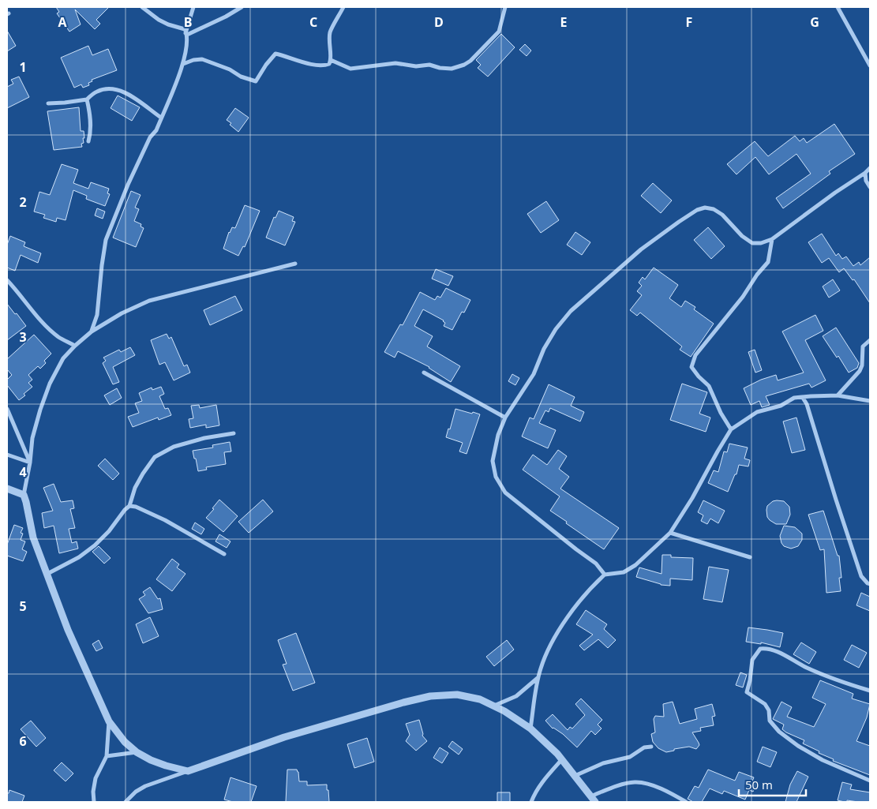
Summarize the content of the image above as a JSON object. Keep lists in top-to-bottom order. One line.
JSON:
{"scale_bar":"50 m","grid":{"columns":["A","B","C","D","E","F","G"],"rows":["1","2","3","4","5","6"]}}
